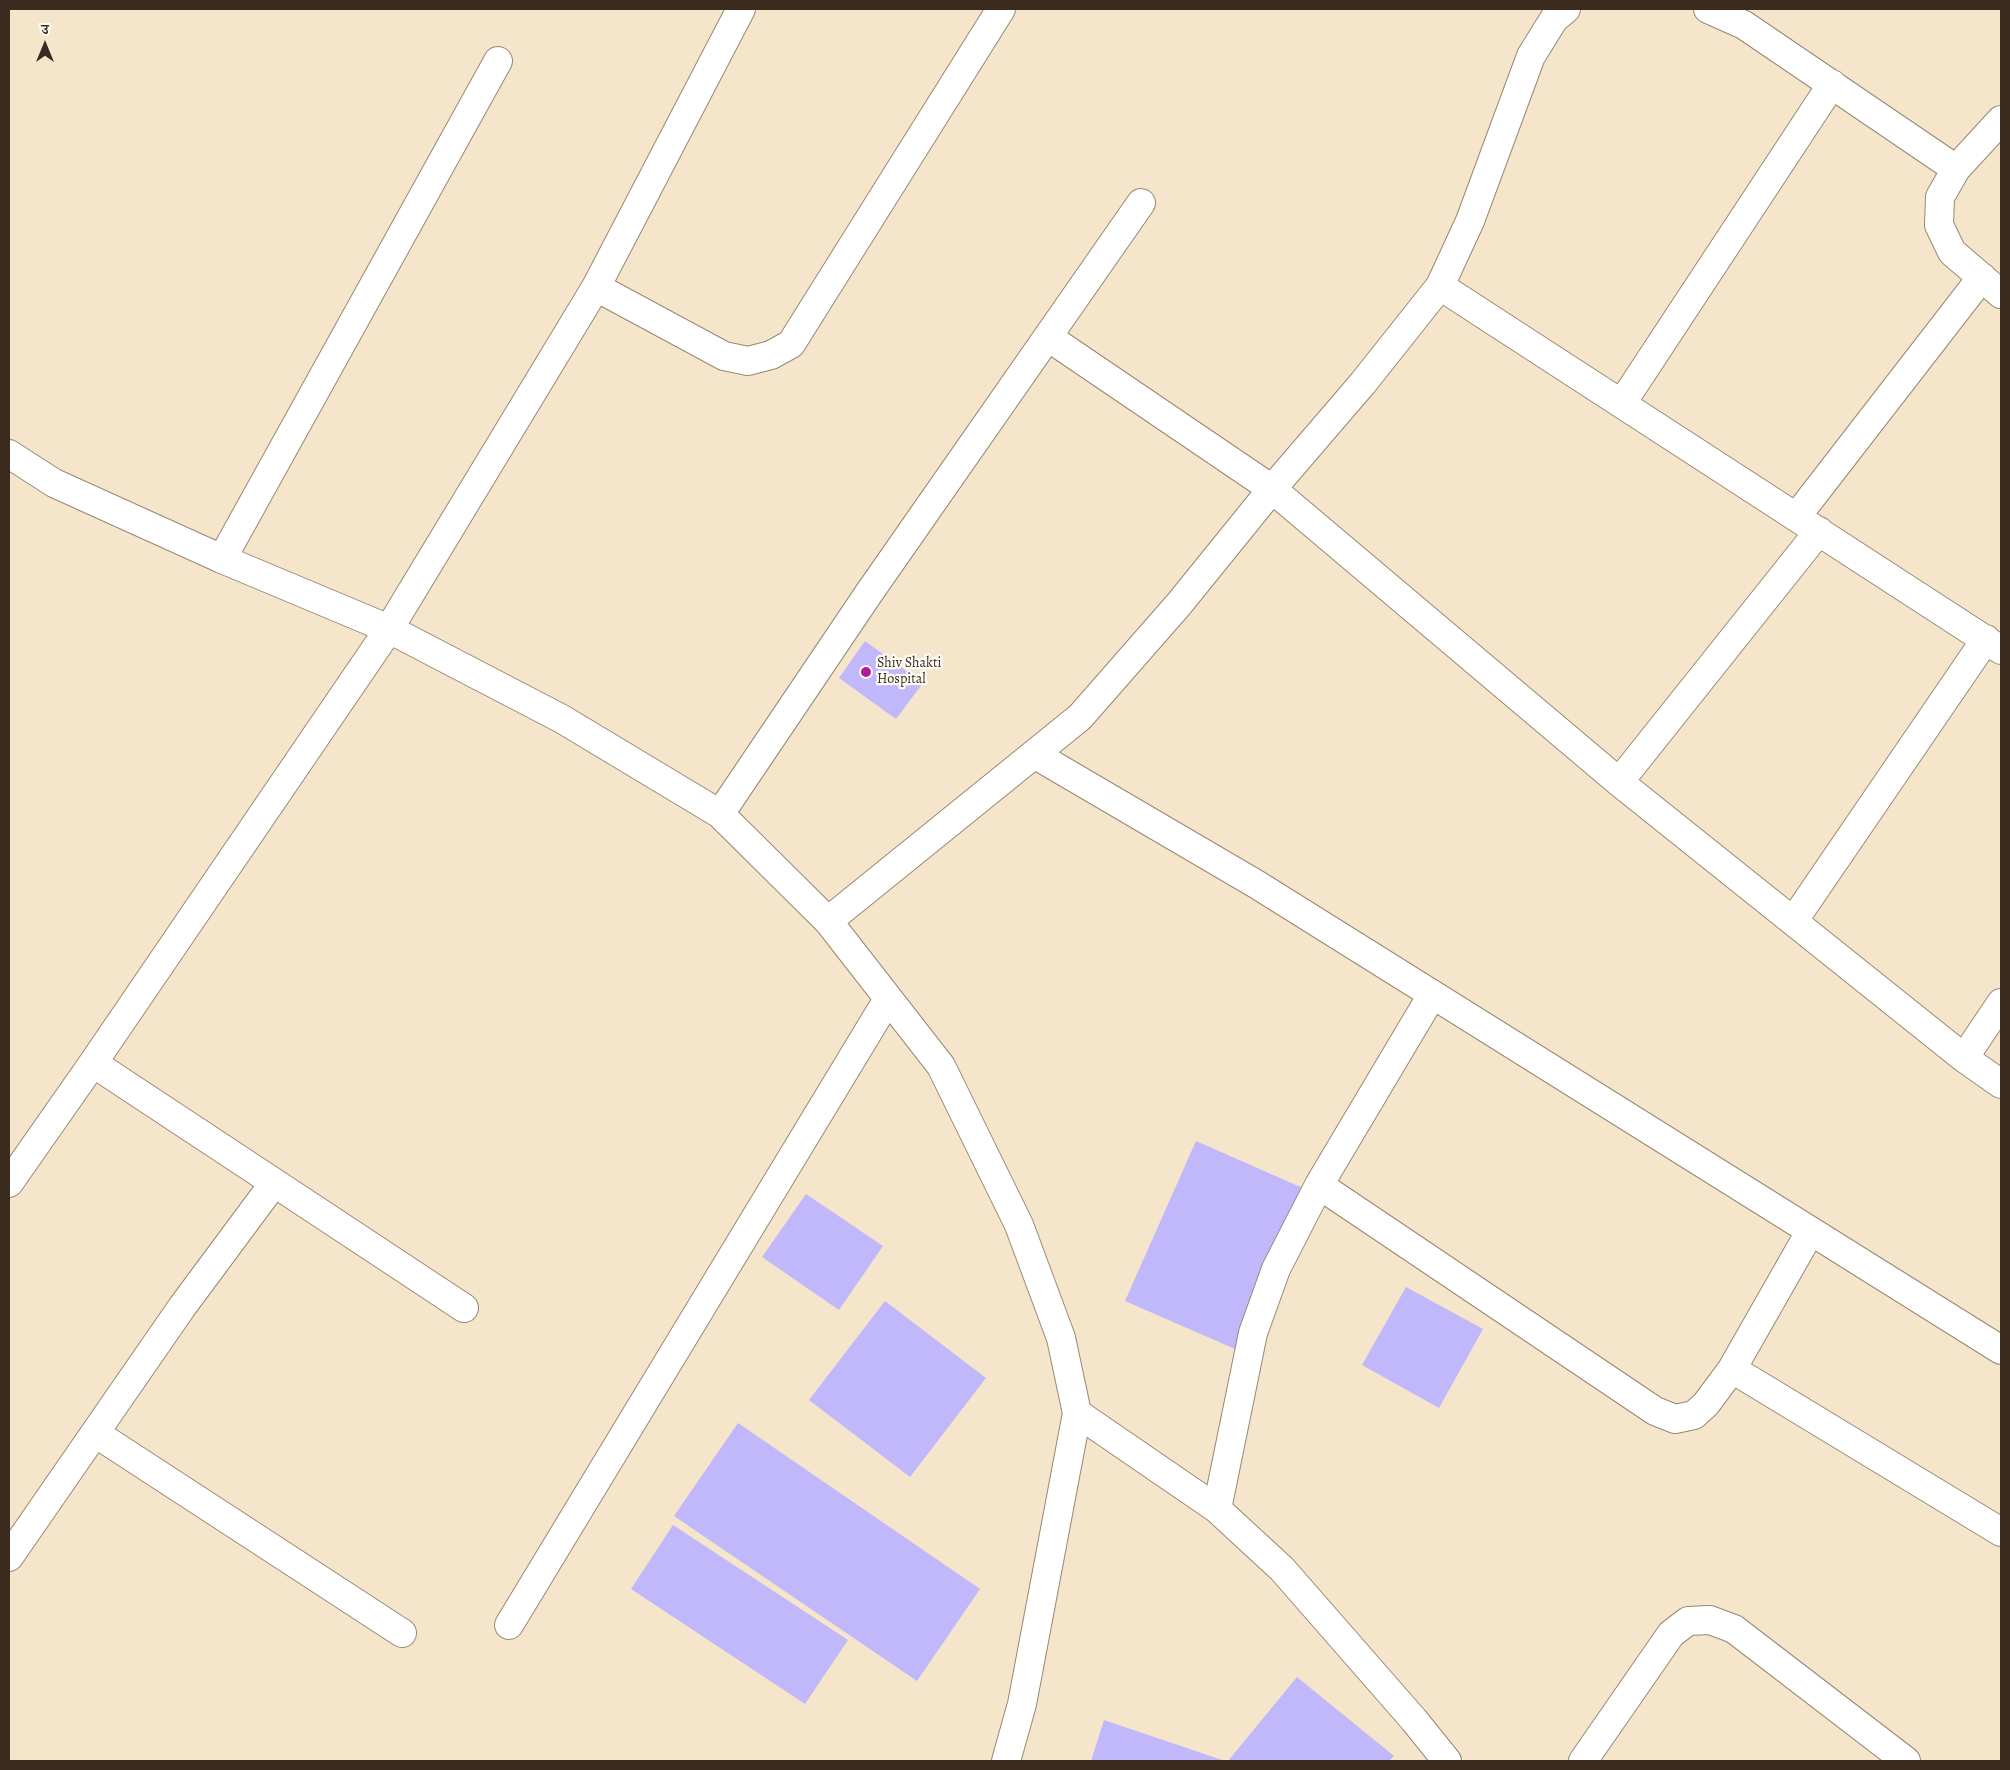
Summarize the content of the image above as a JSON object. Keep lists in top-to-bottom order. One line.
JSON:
{"places":["Shiv Shakti Hospital"],"north":"top"}
